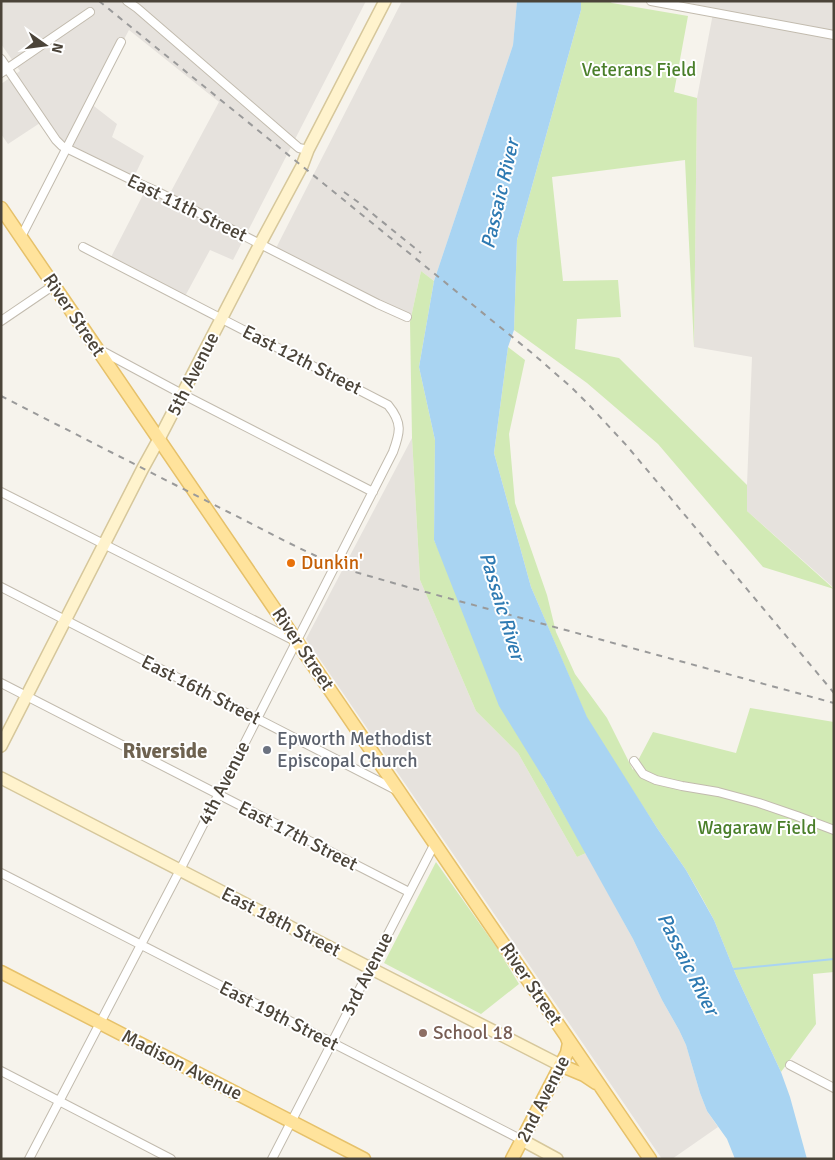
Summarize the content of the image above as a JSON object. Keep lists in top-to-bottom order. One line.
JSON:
{"streets":{"main road":["River Street","5th Avenue","East 18th Street","East 19th Street","Madison Avenue","2nd Avenue"],"street":["East 11th Street","East 12th Street","East 16th Street","4th Avenue","East 17th Street","3rd Avenue"]},"crossings":[["East 11th Street","5th Avenue"],["River Street","5th Avenue"],["River Street","East 16th Street"],["River Street","4th Avenue"],["River Street","East 18th Street"],["River Street","3rd Avenue"],["River Street","2nd Avenue"],["East 12th Street","5th Avenue"],["East 12th Street","4th Avenue"],["5th Avenue","East 16th Street"],["5th Avenue","East 17th Street"],["East 16th Street","4th Avenue"],["4th Avenue","East 17th Street"],["4th Avenue","East 18th Street"],["4th Avenue","East 19th Street"],["4th Avenue","Madison Avenue"],["East 17th Street","3rd Avenue"],["East 18th Street","3rd Avenue"],["East 18th Street","2nd Avenue"],["3rd Avenue","East 19th Street"],["3rd Avenue","Madison Avenue"],["East 19th Street","2nd Avenue"]],"districts":["Riverside"],"water":["Passaic River"],"parks":["Veterans Field","Wagaraw Field"],"places":["Dunkin'","Epworth Methodist Episcopal Church","School 18"],"north":"right"}
